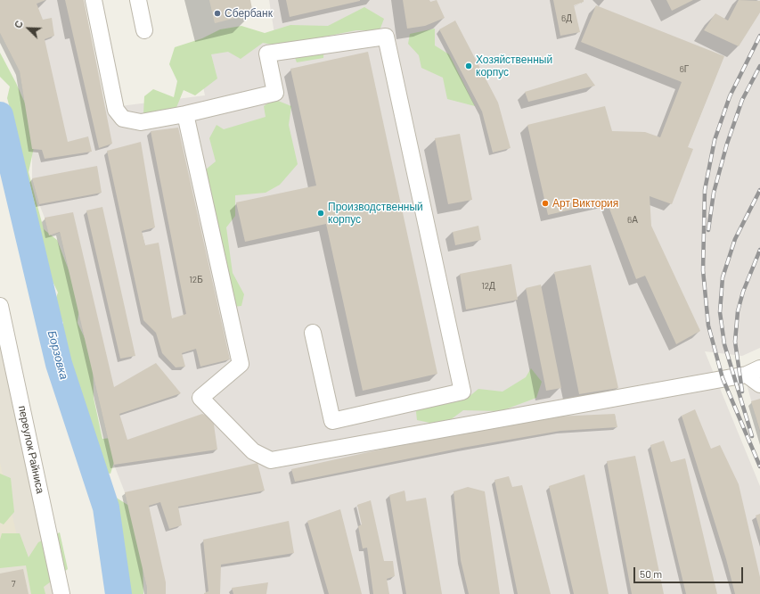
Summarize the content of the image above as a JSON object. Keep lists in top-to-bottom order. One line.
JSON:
{"streets":{"street":["переулок Райниса"]},"water":["Борзовка"],"places":["Сбербанк","Хозяйственный корпус","Арт Виктория","Производственный корпус"],"house_numbers":["6Д","6Г","6А","12Б","12Д","7"],"scale_bar":"50 m","north":"top left"}
